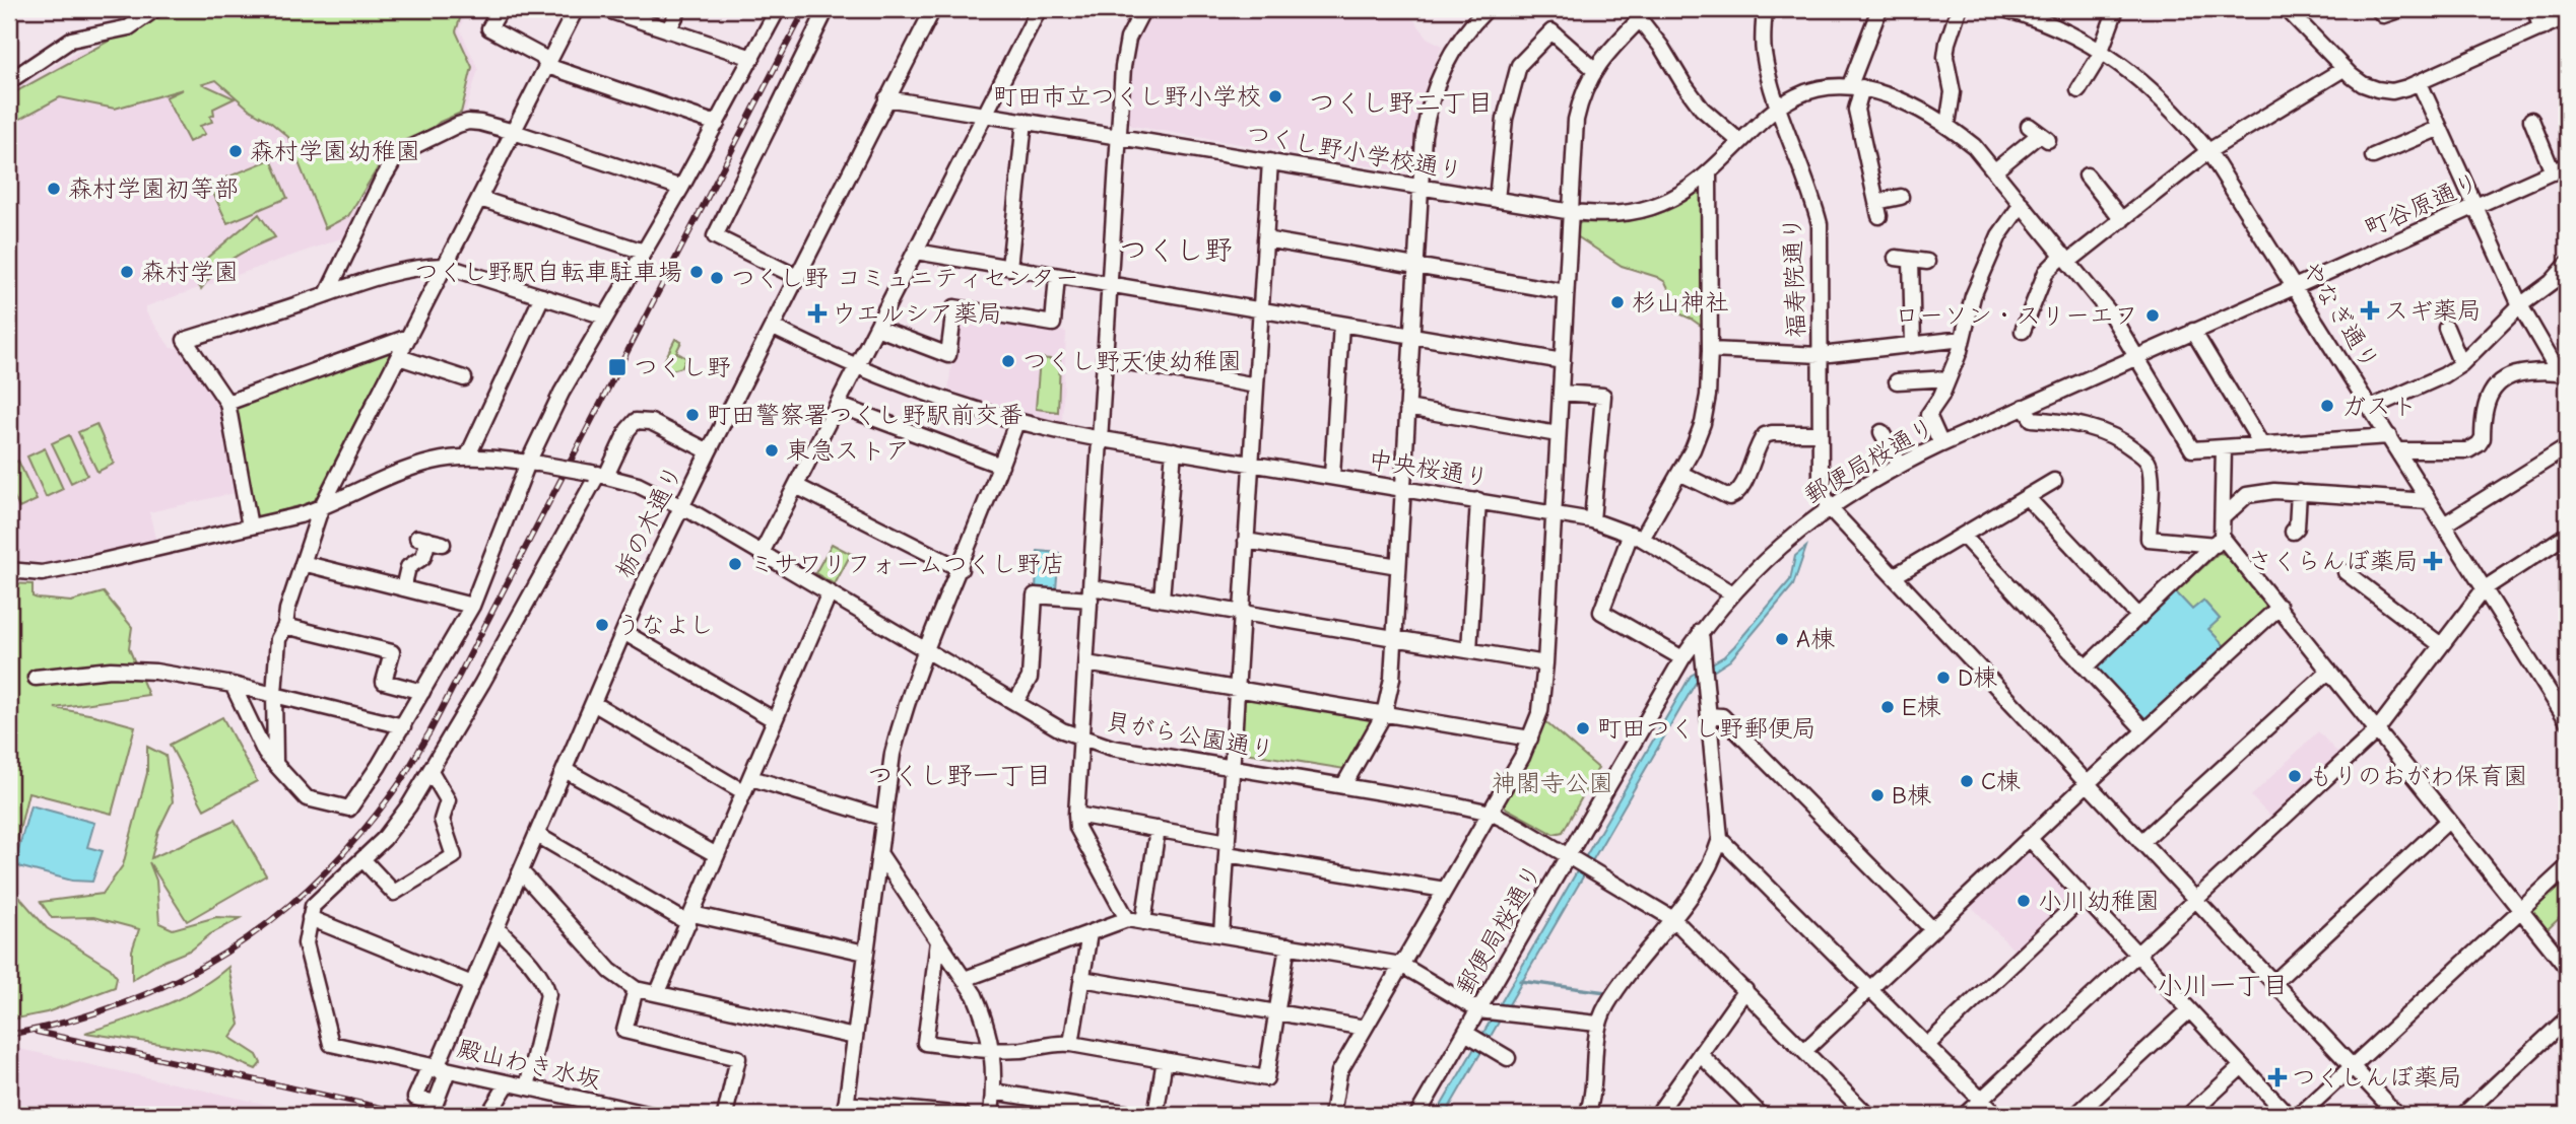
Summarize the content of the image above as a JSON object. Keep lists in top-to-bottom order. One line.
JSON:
{"streets":{"street":["つくし野小学校通り","町谷原通り","福寿院通り","やなぎ通り","郵便局桜通り","中央桜通り","栃の木通り","貝がら公園通り","殿山わき水坂"]},"crossings":[["つくし野小学校通り","福寿院通り"],["つくし野小学校通り","栃の木通り"],["町谷原通り","やなぎ通り"],["町谷原通り","郵便局桜通り"],["福寿院通り","郵便局桜通り"],["やなぎ通り","郵便局桜通り"],["郵便局桜通り","中央桜通り"],["郵便局桜通り","貝がら公園通り"],["栃の木通り","貝がら公園通り"],["栃の木通り","殿山わき水坂"]],"districts":["つくし野二丁目","つくし野","つくし野一丁目","小川一丁目"],"parks":["神閣寺公園"],"places":{"other":["町田市立つくし野小学校","森村学園幼稚園","森村学園初等部","森村学園","つくし野駅自転車駐車場","つくし野 コミュニティセンター","杉山神社","ローソン・スリーエフ","つくし野天使幼稚園","ガスト","町田警察署つくし野駅前交番","東急ストア","ミサワリフォームつくし野店","うなよし","A棟","D棟","E棟","町田つくし野郵便局","もりのおがわ保育園","C棟","B棟","小川幼稚園"],"health":["スギ薬局","ウエルシア薬局","さくらんぼ薬局","つくしんぼ薬局"],"transit":["つくし野"]}}
